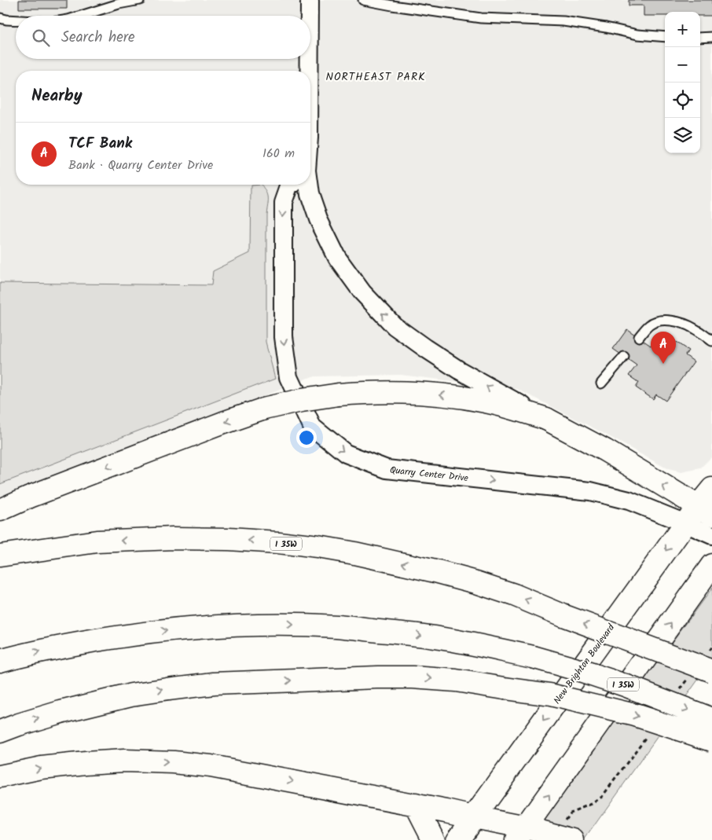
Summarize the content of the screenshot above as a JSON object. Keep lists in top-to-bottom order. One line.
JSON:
{"streets":{"main road":["Quarry Center Drive","I 35W","New Brighton Boulevard"]},"crossings":[["Quarry Center Drive","New Brighton Boulevard"]],"districts":["NORTHEAST PARK"],"page":{"map_buttons":["+","−"],"search":"Search here","heading":"Nearby","list":[{"mark":"A","name":"TCF Bank","note":"Bank · Quarry Center Drive","value":"160 m"}],"pins":"A"}}
